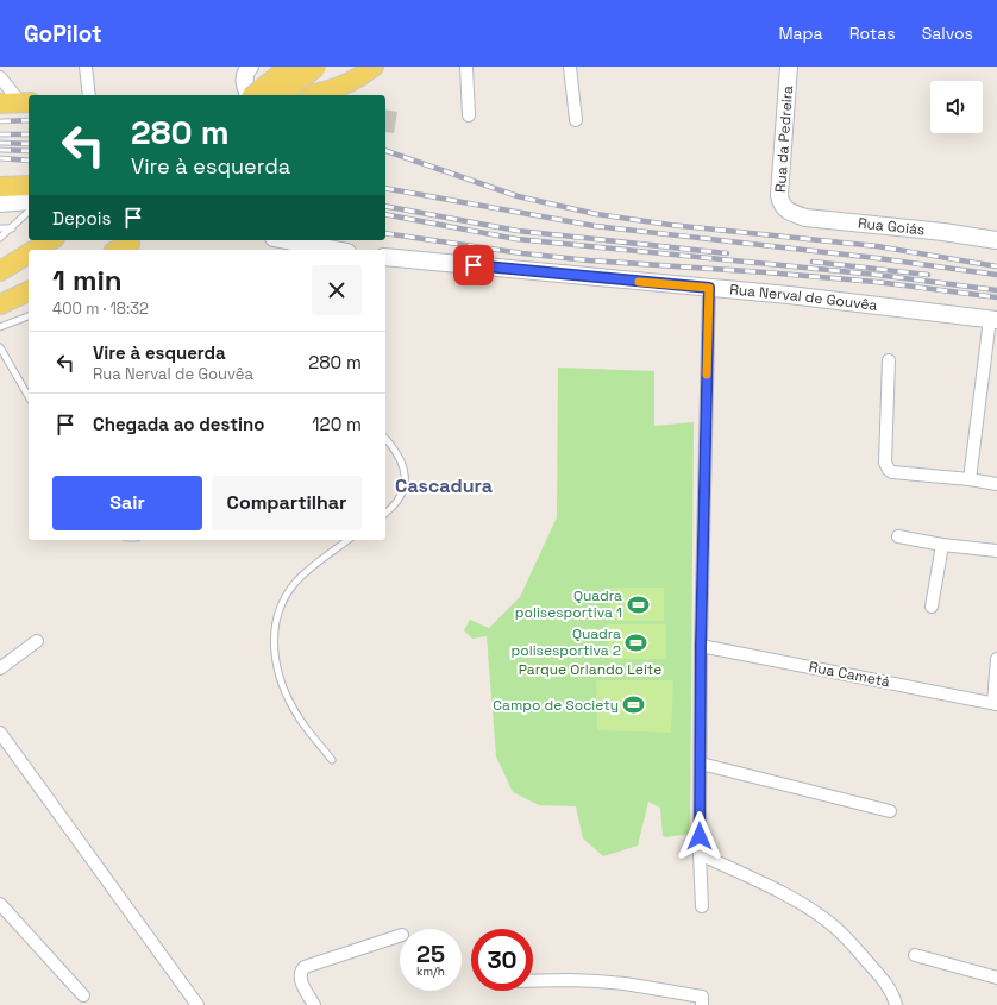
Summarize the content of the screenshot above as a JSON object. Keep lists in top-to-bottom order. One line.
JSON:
{"streets":{"main road":["Rua da Pedreira","Rua Goiás","Rua Nerval de Gouvêa"],"street":["Rua Cametá"]},"crossings":[["Rua da Pedreira","Rua Goiás"]],"districts":["Cascadura"],"parks":["Parque Orlando Leite"],"places":{"sports":["Quadra polisesportiva 1","Quadra polisesportiva 2","Campo de Society"]},"page":{"header":"GoPilot","nav":["Mapa","Rotas","Salvos"],"turn":["280 m","Vire à esquerda"],"then":"Depois","heading":["1 min","400 m · 18:32"],"list":[{"name":"Vire à esquerda","note":"Rua Nerval de Gouvêa","value":"280 m"},{"name":"Chegada ao destino","value":"120 m"}],"buttons":["Sair","Compartilhar"],"speed":"25 km/h","limit":"30"}}
